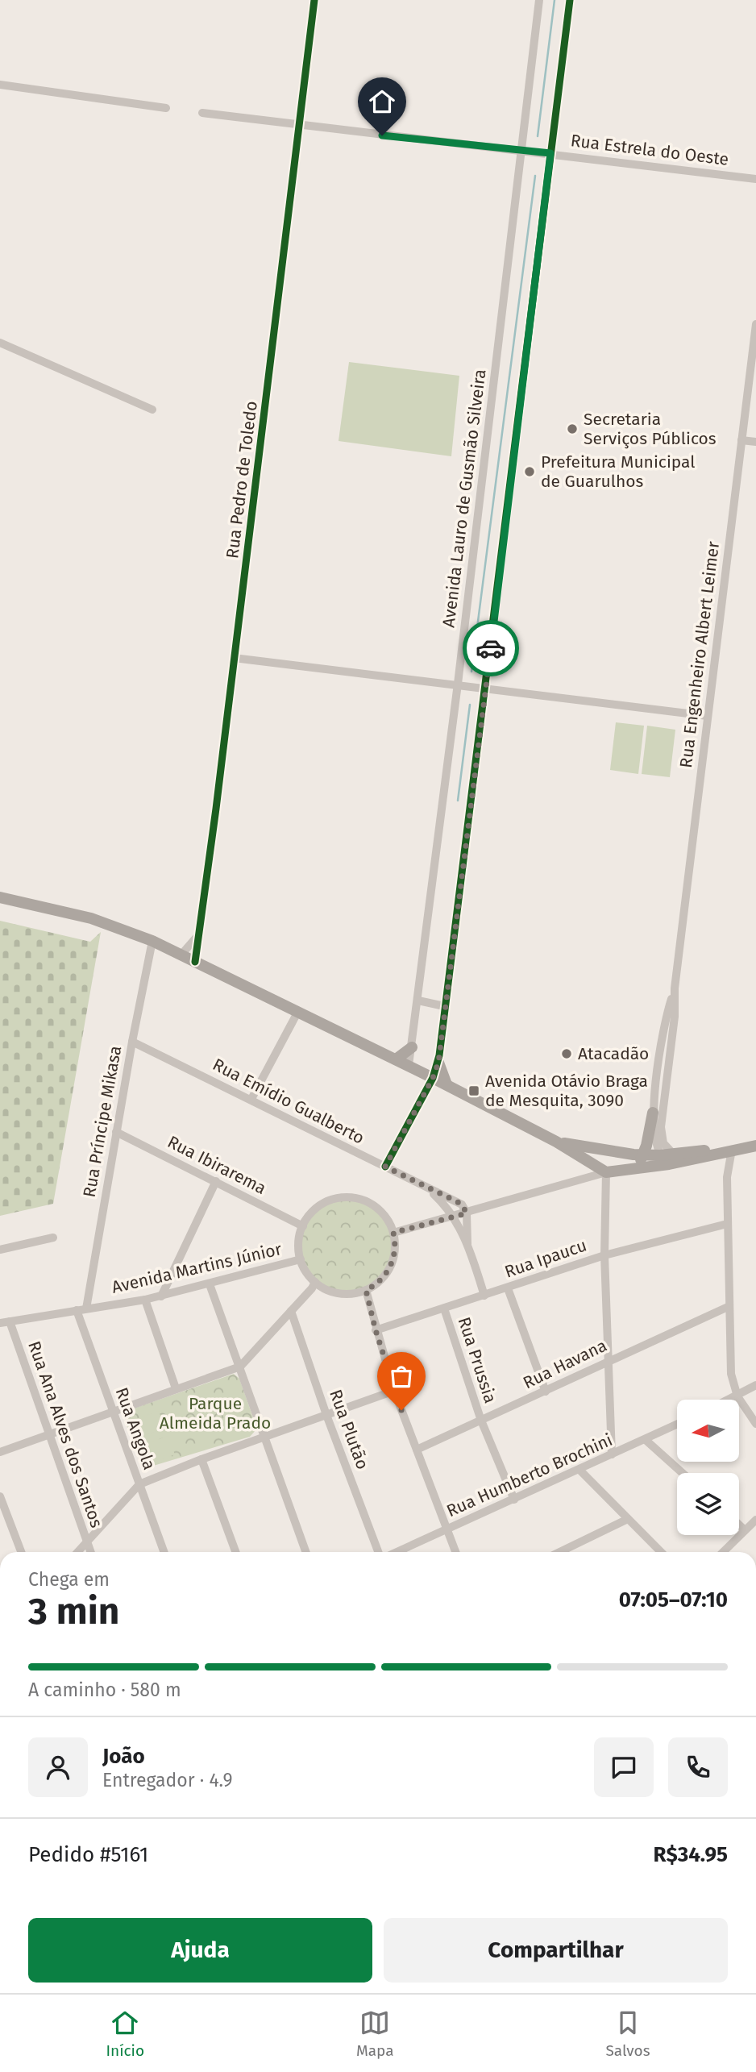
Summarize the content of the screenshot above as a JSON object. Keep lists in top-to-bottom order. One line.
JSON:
{"streets":{"street":["Rua Estrela do Oeste","Rua Pedro de Toledo","Avenida Lauro de Gusmão Silveira","Rua Engenheiro Albert Leimer","Rua Emídio Gualberto","Rua Príncipe Mikasa","Rua Ibirarema","Rua Ipaucu","Avenida Martins Júnior","Rua Prussia","Rua Havana","Rua Angola","Rua Plutão","Rua Ana Alves dos Santos","Rua Humberto Brochini"]},"crossings":[["Rua Estrela do Oeste","Rua Pedro de Toledo"],["Rua Estrela do Oeste","Avenida Lauro de Gusmão Silveira"],["Rua Emídio Gualberto","Rua Príncipe Mikasa"],["Rua Emídio Gualberto","Rua Ipaucu"],["Rua Príncipe Mikasa","Rua Ibirarema"],["Rua Príncipe Mikasa","Avenida Martins Júnior"],["Rua Ibirarema","Avenida Martins Júnior"],["Rua Ipaucu","Rua Prussia"],["Avenida Martins Júnior","Rua Angola"],["Avenida Martins Júnior","Rua Ana Alves dos Santos"],["Rua Prussia","Rua Havana"],["Rua Prussia","Rua Humberto Brochini"]],"parks":["Parque Almeida Prado"],"places":{"other":["Secretaria Serviços Públicos","Prefeitura Municipal de Guarulhos","Atacadão"],"transit":["Avenida Otávio Braga de Mesquita, 3090"]},"north":"left","page":{"heading":["3 min","Chega em","07:05–07:10"],"panel":["João","Entregador · 4.9","Pedido #5161","R$34.95"],"bar":"A caminho · 580 m","buttons":["Ajuda","Compartilhar"],"tabs":["Início","Mapa","Salvos"]}}
